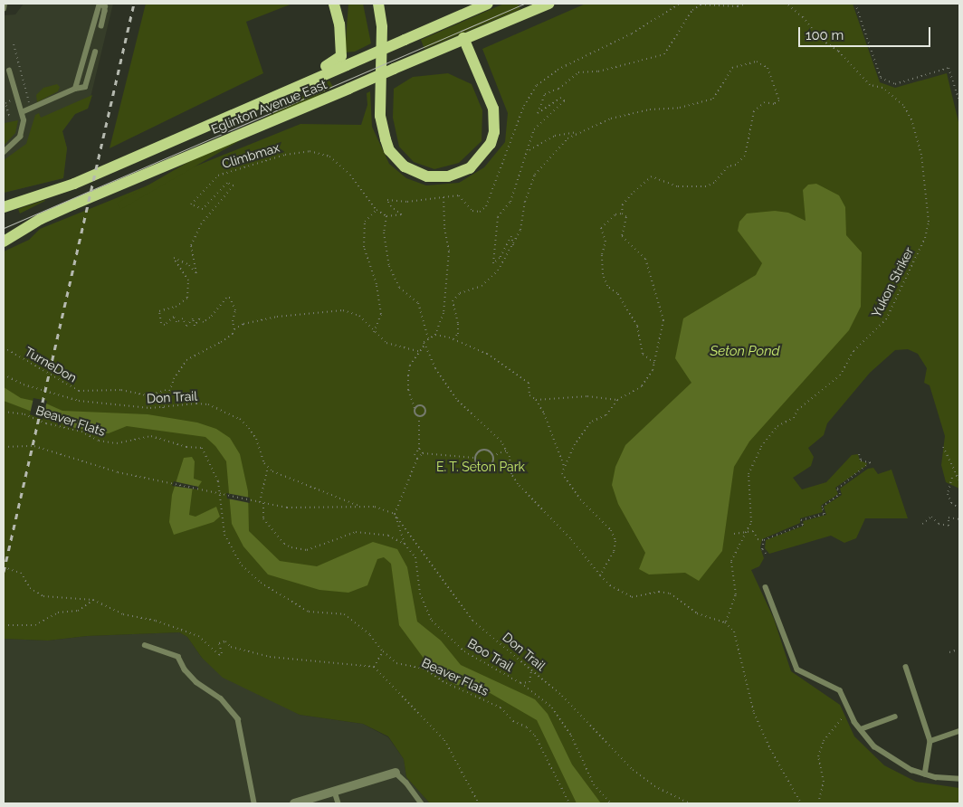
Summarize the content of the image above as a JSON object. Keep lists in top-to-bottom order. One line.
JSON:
{"streets":{"main road":["Eglinton Avenue East"],"path":["Climbmax","Yukon Striker","TurneDon","Don Trail","Beaver Flats","Boo Trail"]},"crossings":[["Don Trail","Boo Trail"]],"water":["Seton Pond"],"parks":["E. T. Seton Park"],"scale_bar":"100 m"}
